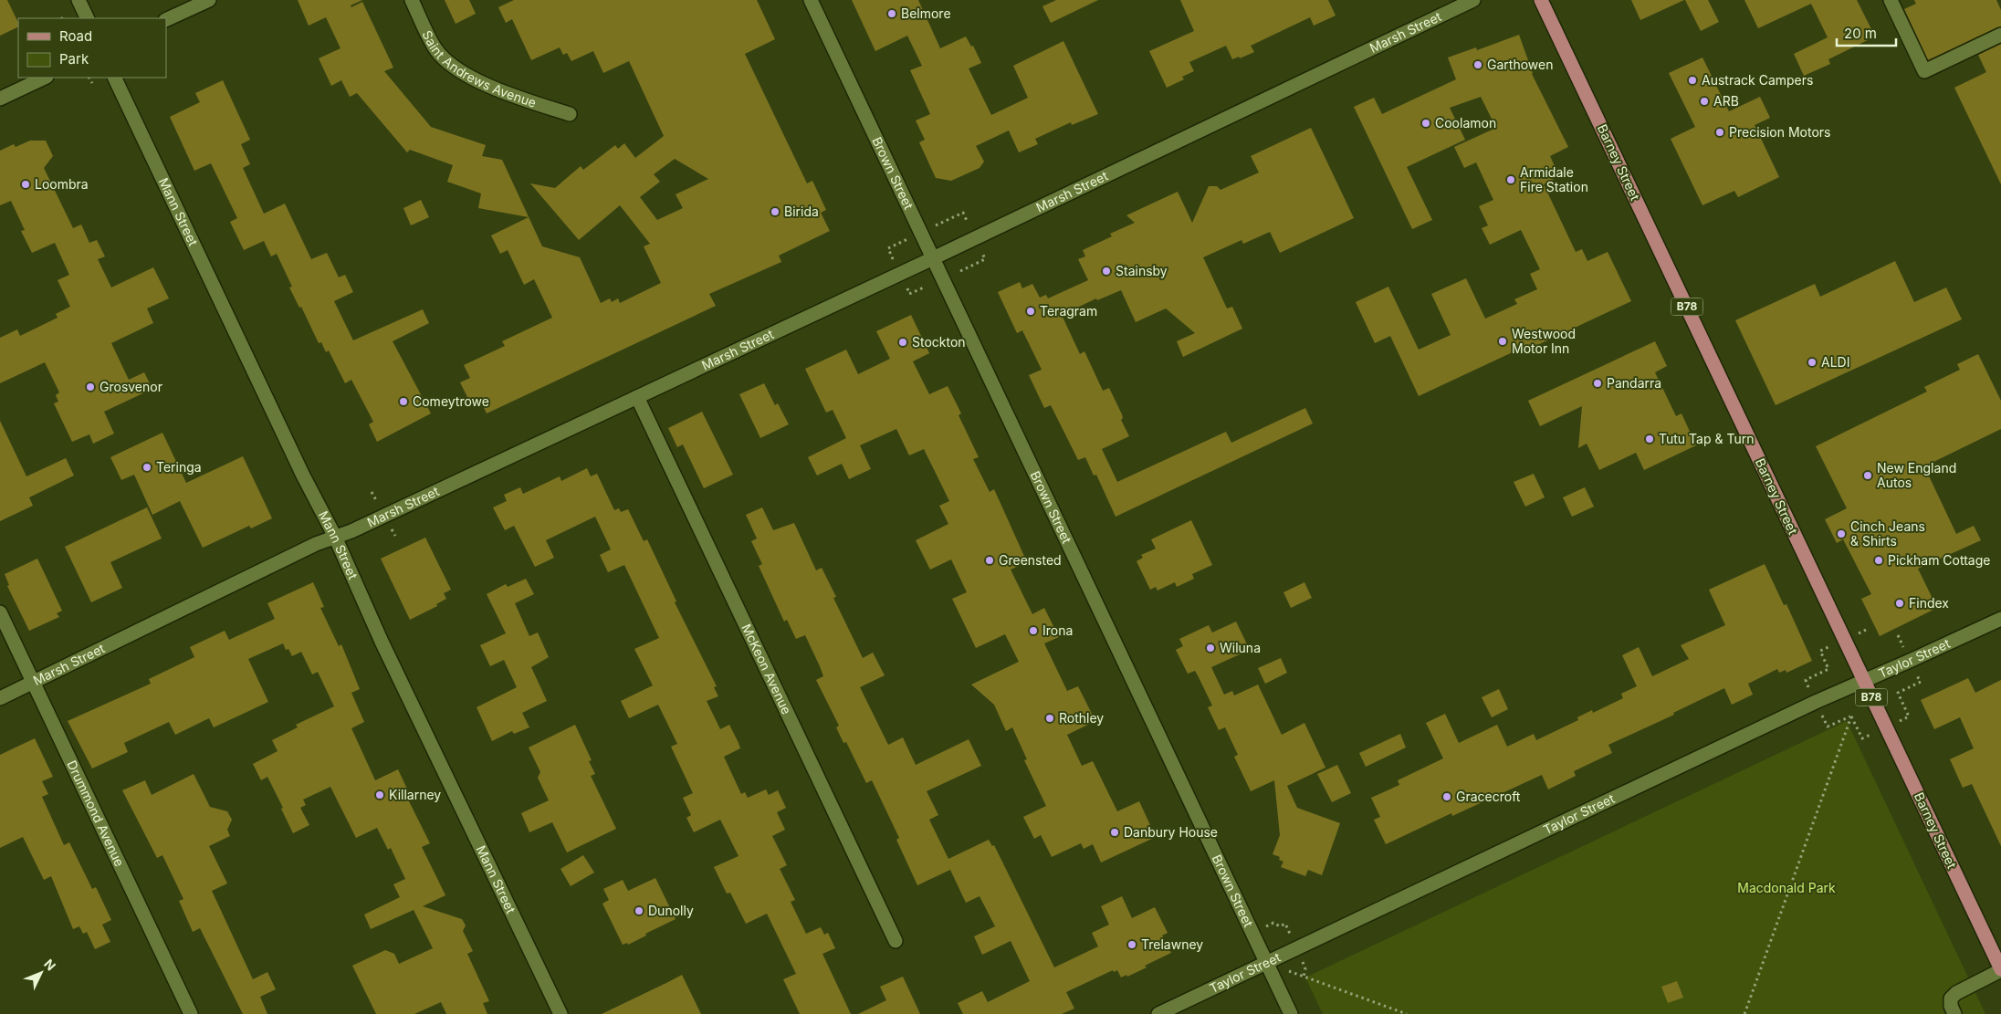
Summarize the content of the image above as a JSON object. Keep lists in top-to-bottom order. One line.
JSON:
{"streets":{"main road":["Barney Street","B78"],"street":["Marsh Street","Saint Andrews Avenue","Brown Street","Mann Street","Taylor Street","McKeon Avenue","Drummond Avenue"]},"crossings":[["Marsh Street","Brown Street"],["Marsh Street","Mann Street"],["Marsh Street","McKeon Avenue"],["Marsh Street","Drummond Avenue"],["Barney Street","Taylor Street"],["Brown Street","Taylor Street"]],"parks":["Macdonald Park"],"places":["Belmore","Garthowen","Austrack Campers","ARB","Coolamon","Precision Motors","Armidale Fire Station","Loombra","Birida","Stainsby","Teragram","Westwood Motor Inn","Stockton","ALDI","Pandarra","Grosvenor","Comeytrowe","Tutu Tap & Turn","Teringa","New England Autos","Cinch Jeans & Shirts","Greensted","Pickham Cottage","Findex","Irona","Wiluna","Rothley","Killarney","Gracecroft","Danbury House","Dunolly","Trelawney"],"legend":["Road","Park"],"scale_bar":"20 m","north":"top right"}
